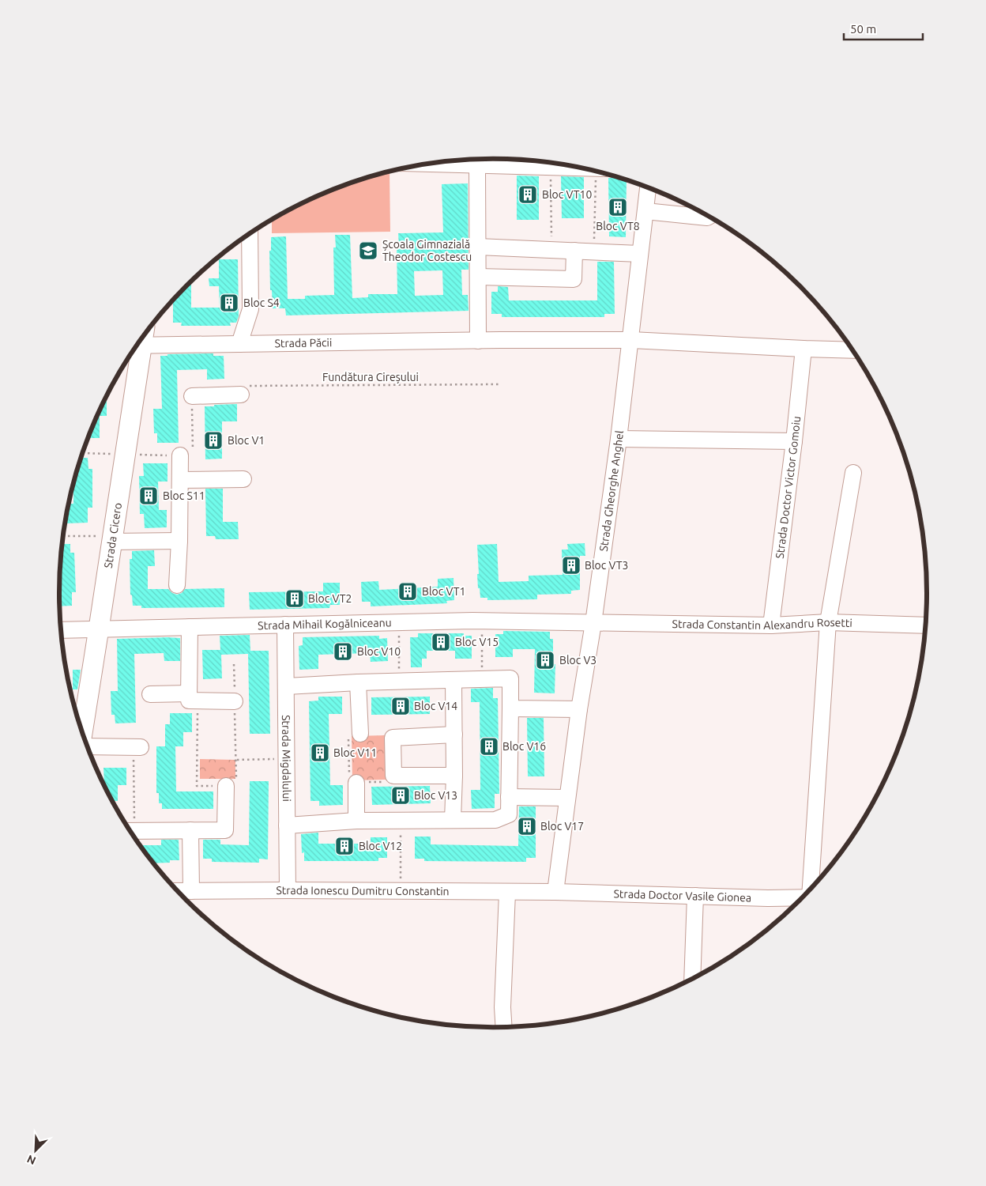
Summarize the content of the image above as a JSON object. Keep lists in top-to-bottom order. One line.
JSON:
{"streets":{"main road":["Strada Cicero"],"street":["Strada Păcii","Strada Doctor Victor Gomoiu","Strada Gheorghe Anghel","Strada Mihail Kogălniceanu","Strada Constantin Alexandru Rosetti","Strada Migdalului","Strada Ionescu Dumitru Constantin","Strada Doctor Vasile Gionea"],"path":["Fundătura Cireșului"]},"crossings":[["Strada Păcii","Strada Doctor Victor Gomoiu"],["Strada Păcii","Strada Gheorghe Anghel"],["Strada Doctor Victor Gomoiu","Strada Constantin Alexandru Rosetti"],["Strada Gheorghe Anghel","Strada Mihail Kogălniceanu"],["Strada Gheorghe Anghel","Strada Constantin Alexandru Rosetti"],["Strada Gheorghe Anghel","Strada Ionescu Dumitru Constantin"],["Strada Gheorghe Anghel","Strada Doctor Vasile Gionea"],["Strada Cicero","Strada Mihail Kogălniceanu"],["Strada Mihail Kogălniceanu","Strada Constantin Alexandru Rosetti"],["Strada Mihail Kogălniceanu","Strada Migdalului"],["Strada Migdalului","Strada Ionescu Dumitru Constantin"],["Strada Ionescu Dumitru Constantin","Strada Doctor Vasile Gionea"]],"places":{"building":["Bloc VT10","Bloc VT8","Bloc S4","Bloc V1","Bloc S11","Bloc VT3","Bloc VT1","Bloc VT2","Bloc V15","Bloc V10","Bloc V3","Bloc V14","Bloc V16","Bloc V11","Bloc V13","Bloc V17","Bloc V12"],"school or university":["Școala Gimnazială Theodor Costescu"]},"scale_bar":"50 m","north":"bottom left"}
